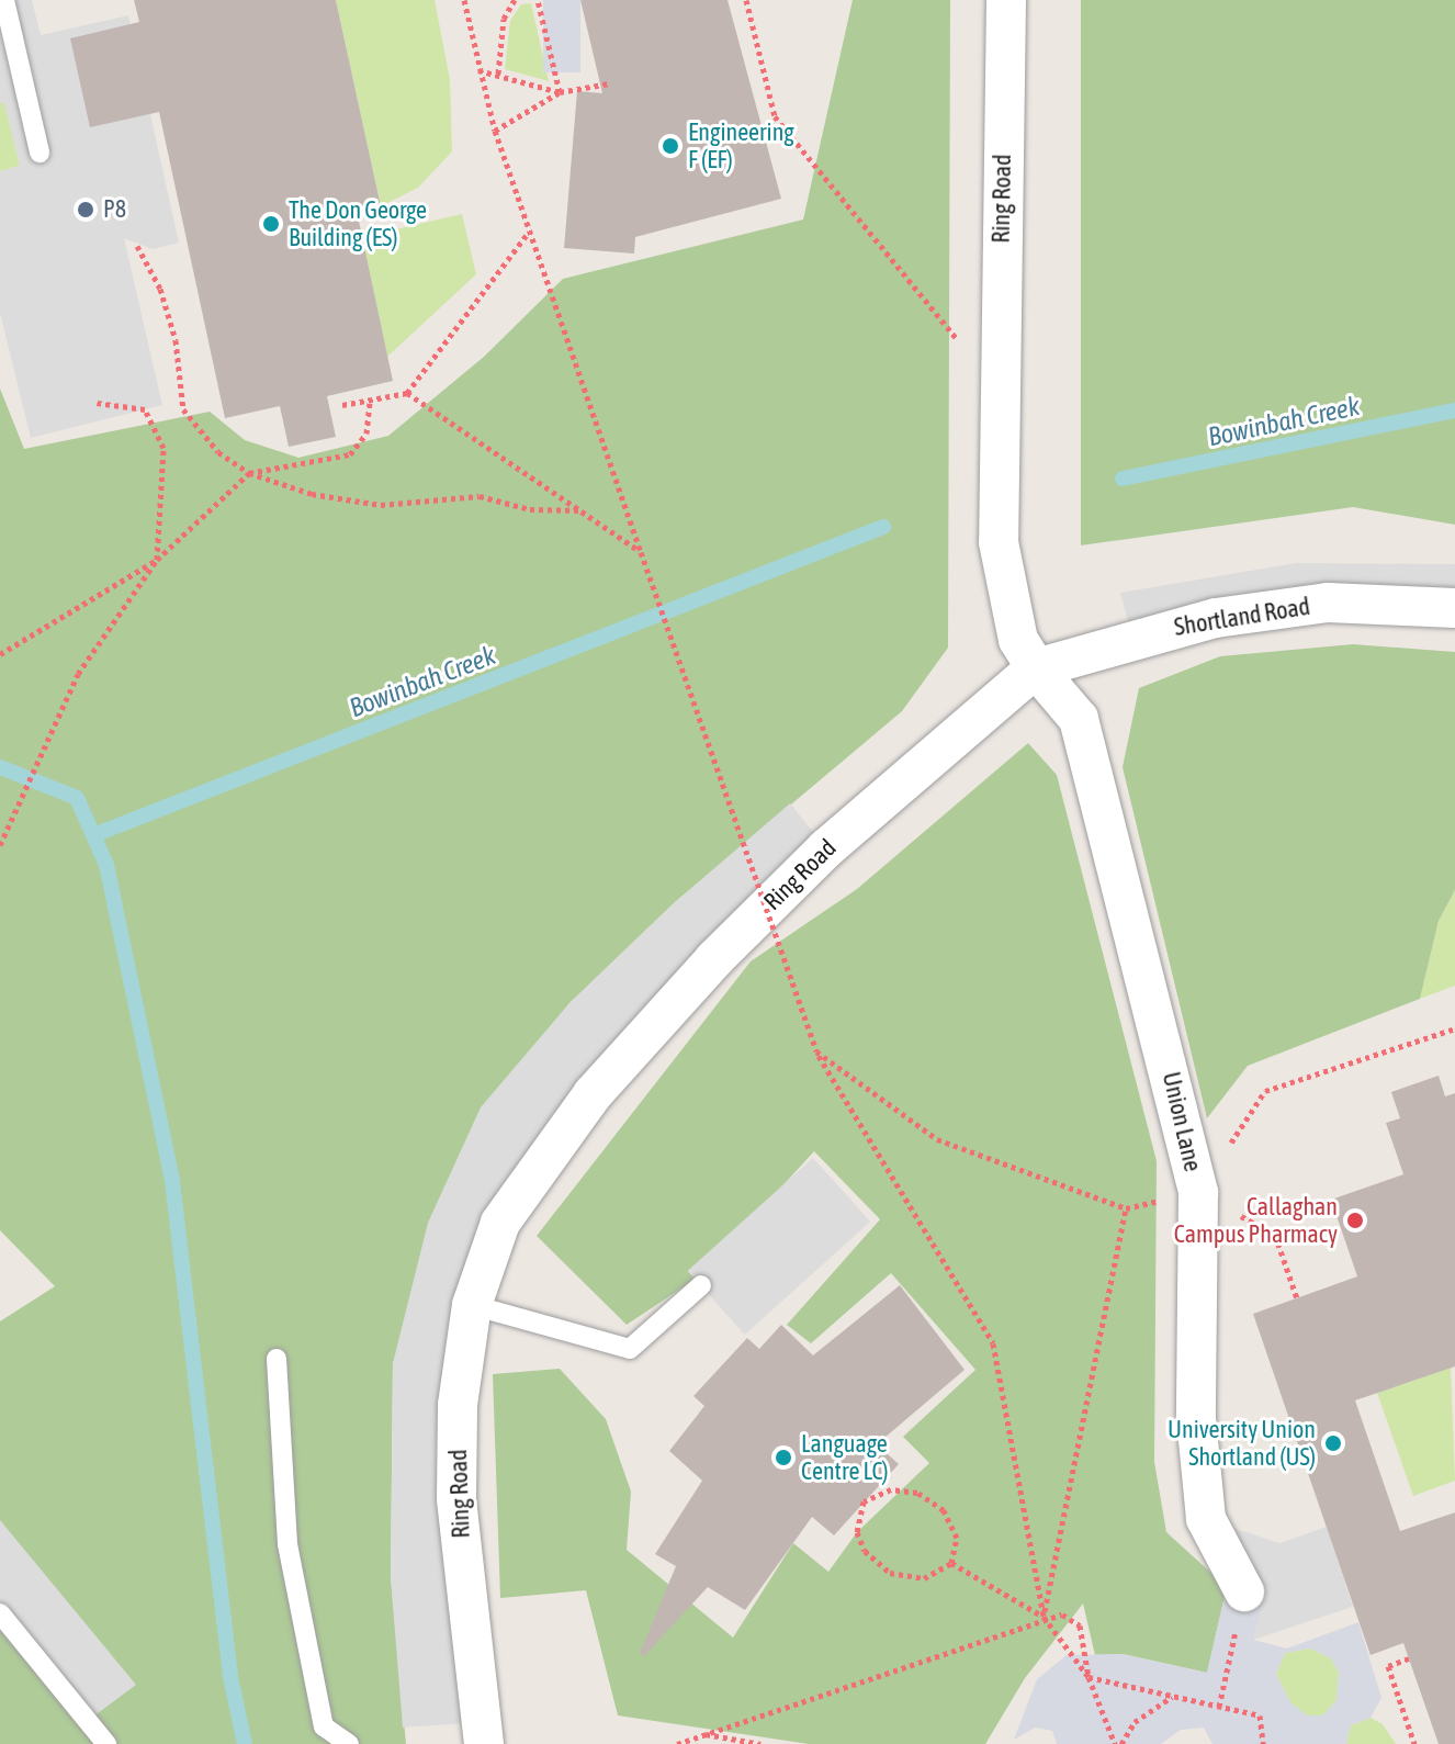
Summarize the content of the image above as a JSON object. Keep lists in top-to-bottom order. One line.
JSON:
{"streets":{"street":["Ring Road","Shortland Road","Union Lane"]},"crossings":[["Ring Road","Shortland Road"],["Ring Road","Union Lane"],["Shortland Road","Union Lane"]],"water":["Bowinbah Creek"],"places":["Engineering F (EF)","P8","The Don George Building (ES)","Callaghan Campus Pharmacy","University Union Shortland (US)","Language Centre LC)"]}
